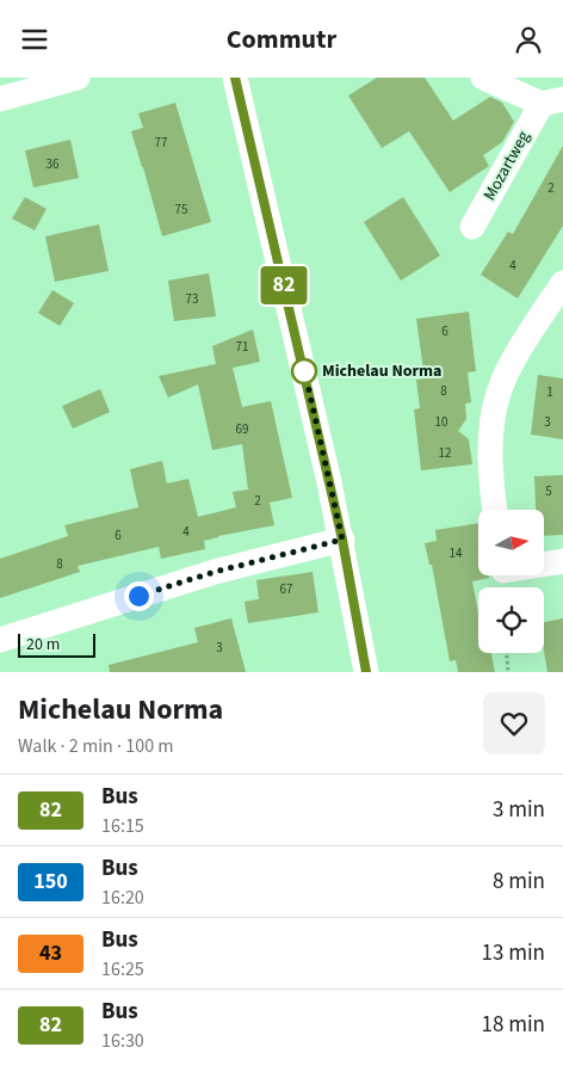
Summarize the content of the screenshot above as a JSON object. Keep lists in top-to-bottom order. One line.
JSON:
{"streets":{"street":["Mozartweg"]},"places":["Michelau Norma"],"lines":["bus line 82"],"house_numbers":["77","36","2","75","4","73","6","71","8","1","10","3","69","12","5","2","4","6","14","8","67","3"],"scale_bar":"20 m","north":"right","page":{"header":"Commutr","on_map":"82","scale":"20 m","heading":["Michelau Norma","Walk · 2 min · 100 m"],"list":[{"mark":"82","name":"Bus","note":"16:15","value":"3 min"},{"mark":"150","name":"Bus","note":"16:20","value":"8 min"},{"mark":"43","name":"Bus","note":"16:25","value":"13 min"},{"mark":"82","name":"Bus","note":"16:30","value":"18 min"}]}}
